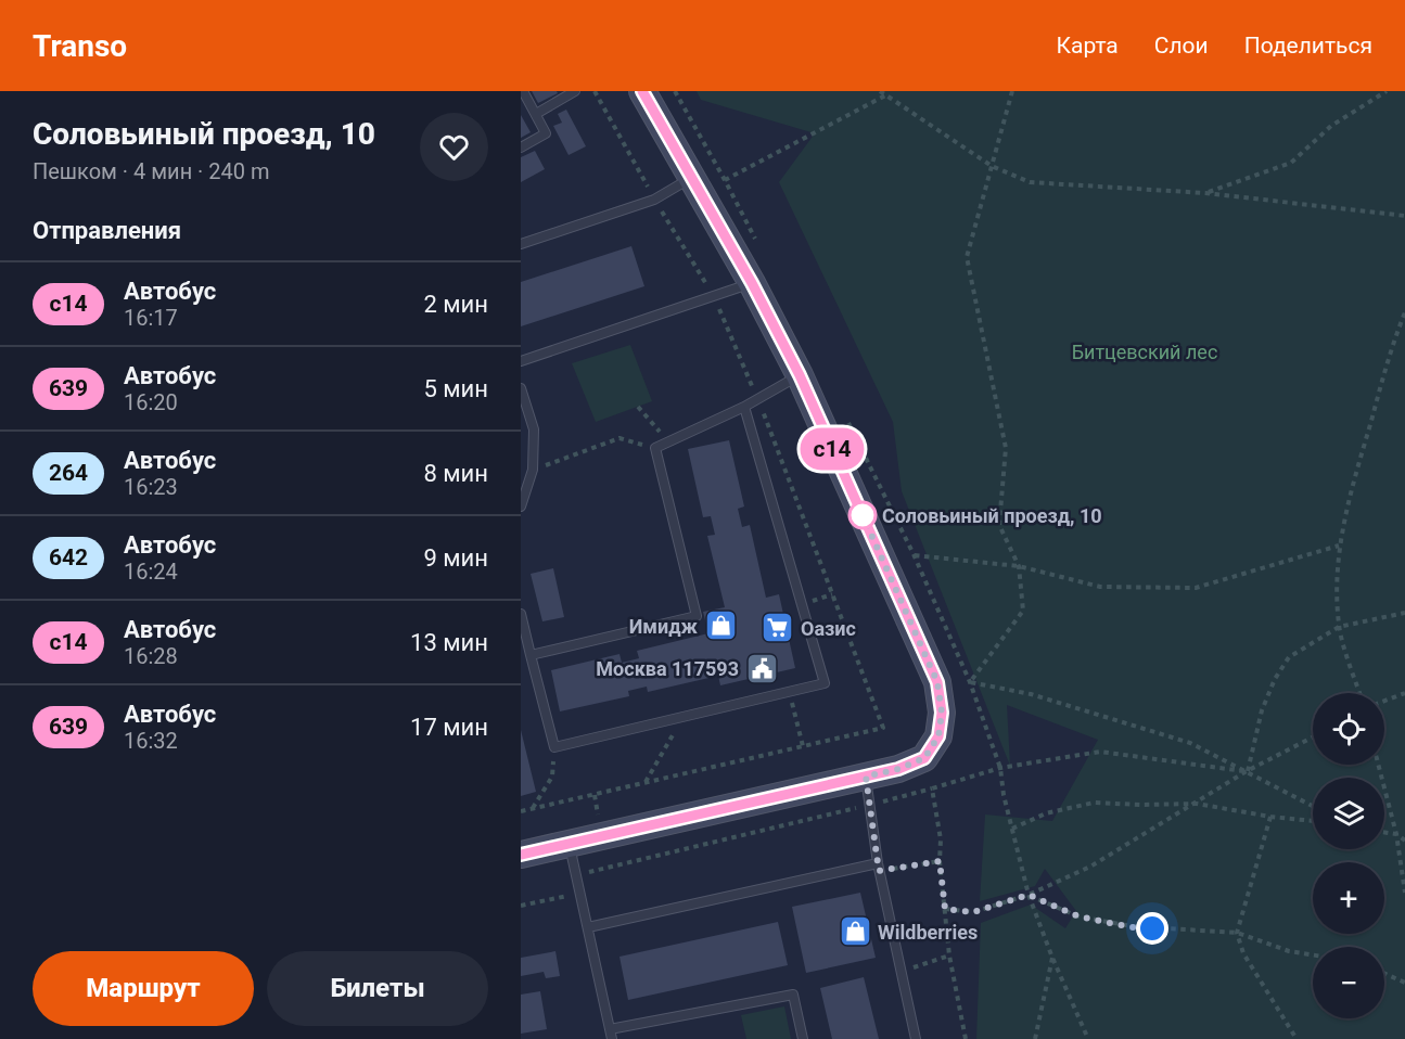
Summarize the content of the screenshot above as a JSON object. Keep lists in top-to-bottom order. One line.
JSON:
{"parks":["Битцевский лес"],"places":{"other":["Соловьиный проезд, 10"],"shop":["Имидж","Wildberries"],"supermarket":["Оазис"],"public building":["Москва 117593"]},"lines":["bus line с14"],"page":{"header":"Transo","nav":["Карта","Слои","Поделиться"],"heading":[["Соловьиный проезд, 10","Пешком · 4 мин · 240 m"],"Отправления"],"on_map":"с14","list":[{"mark":"с14","name":"Автобус","note":"16:17","value":"2 мин"},{"mark":"639","name":"Автобус","note":"16:20","value":"5 мин"},{"mark":"264","name":"Автобус","note":"16:23","value":"8 мин"},{"mark":"642","name":"Автобус","note":"16:24","value":"9 мин"},{"mark":"с14","name":"Автобус","note":"16:28","value":"13 мин"},{"mark":"639","name":"Автобус","note":"16:32","value":"17 мин"}],"map_buttons":["+","−"],"buttons":["Маршрут","Билеты"]}}
